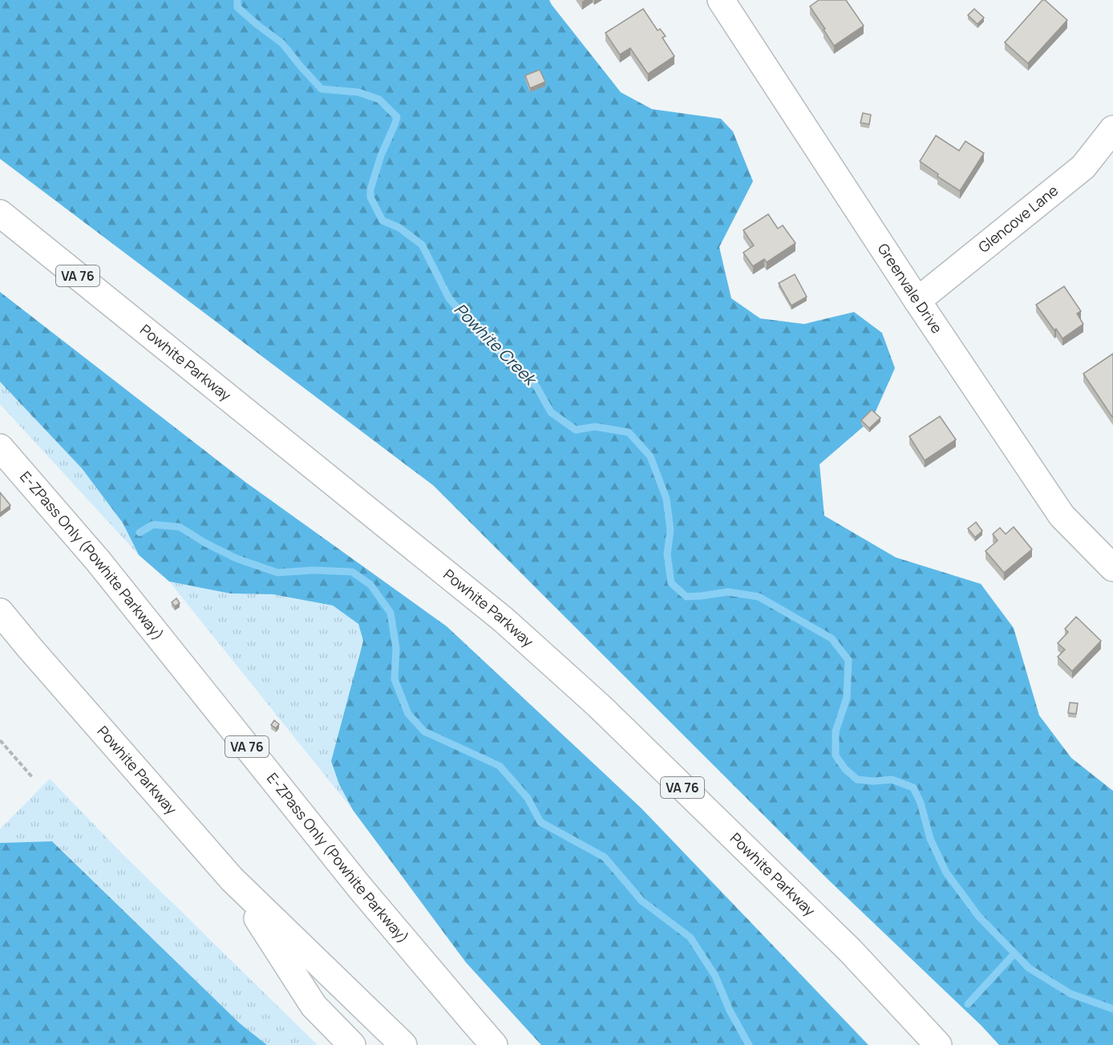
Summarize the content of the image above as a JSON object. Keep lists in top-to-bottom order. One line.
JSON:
{"streets":{"main road":["Glencove Lane","VA 76","Greenvale Drive","Powhite Parkway","E-ZPass Only (Powhite Parkway)"]},"crossings":[["Glencove Lane","Greenvale Drive"]],"water":["Powhite Creek"]}
